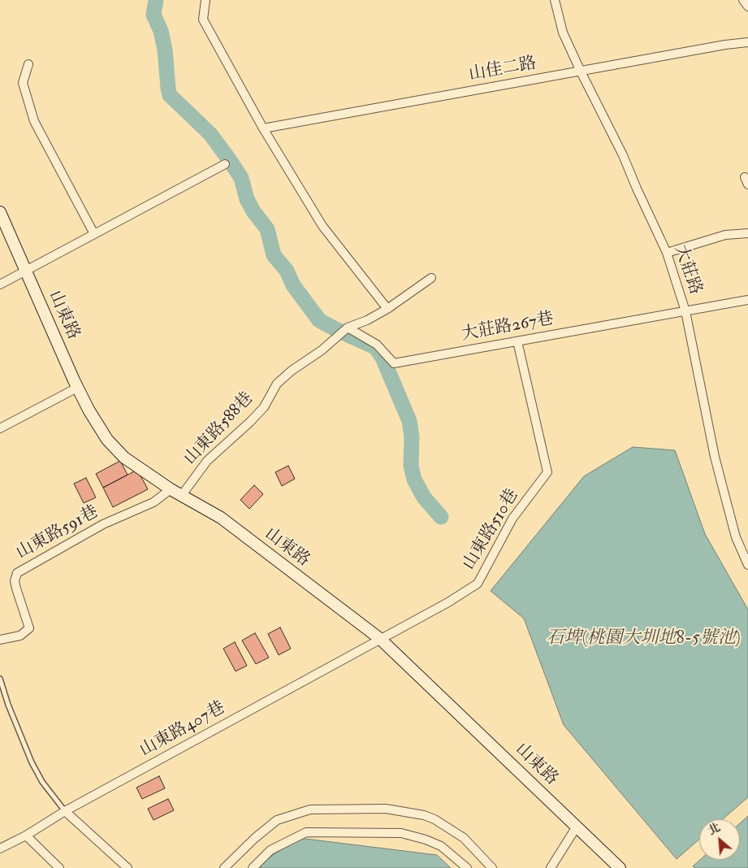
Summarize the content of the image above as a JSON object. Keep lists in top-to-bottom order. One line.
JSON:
{"streets":{"street":["山佳二路","大莊路","山東路","大莊路267巷","山東路588巷","山東路510巷","山東路591巷","山東路407巷"]},"crossings":[["山佳二路","大莊路"],["大莊路","大莊路267巷"],["山東路","山東路588巷"],["山東路","山東路510巷"],["山東路","山東路591巷"],["山東路","山東路407巷"],["大莊路267巷","山東路588巷"],["大莊路267巷","山東路510巷"],["山東路510巷","山東路407巷"]],"water":["石埤(桃園大圳地8-5號池)"],"north":"top left"}
